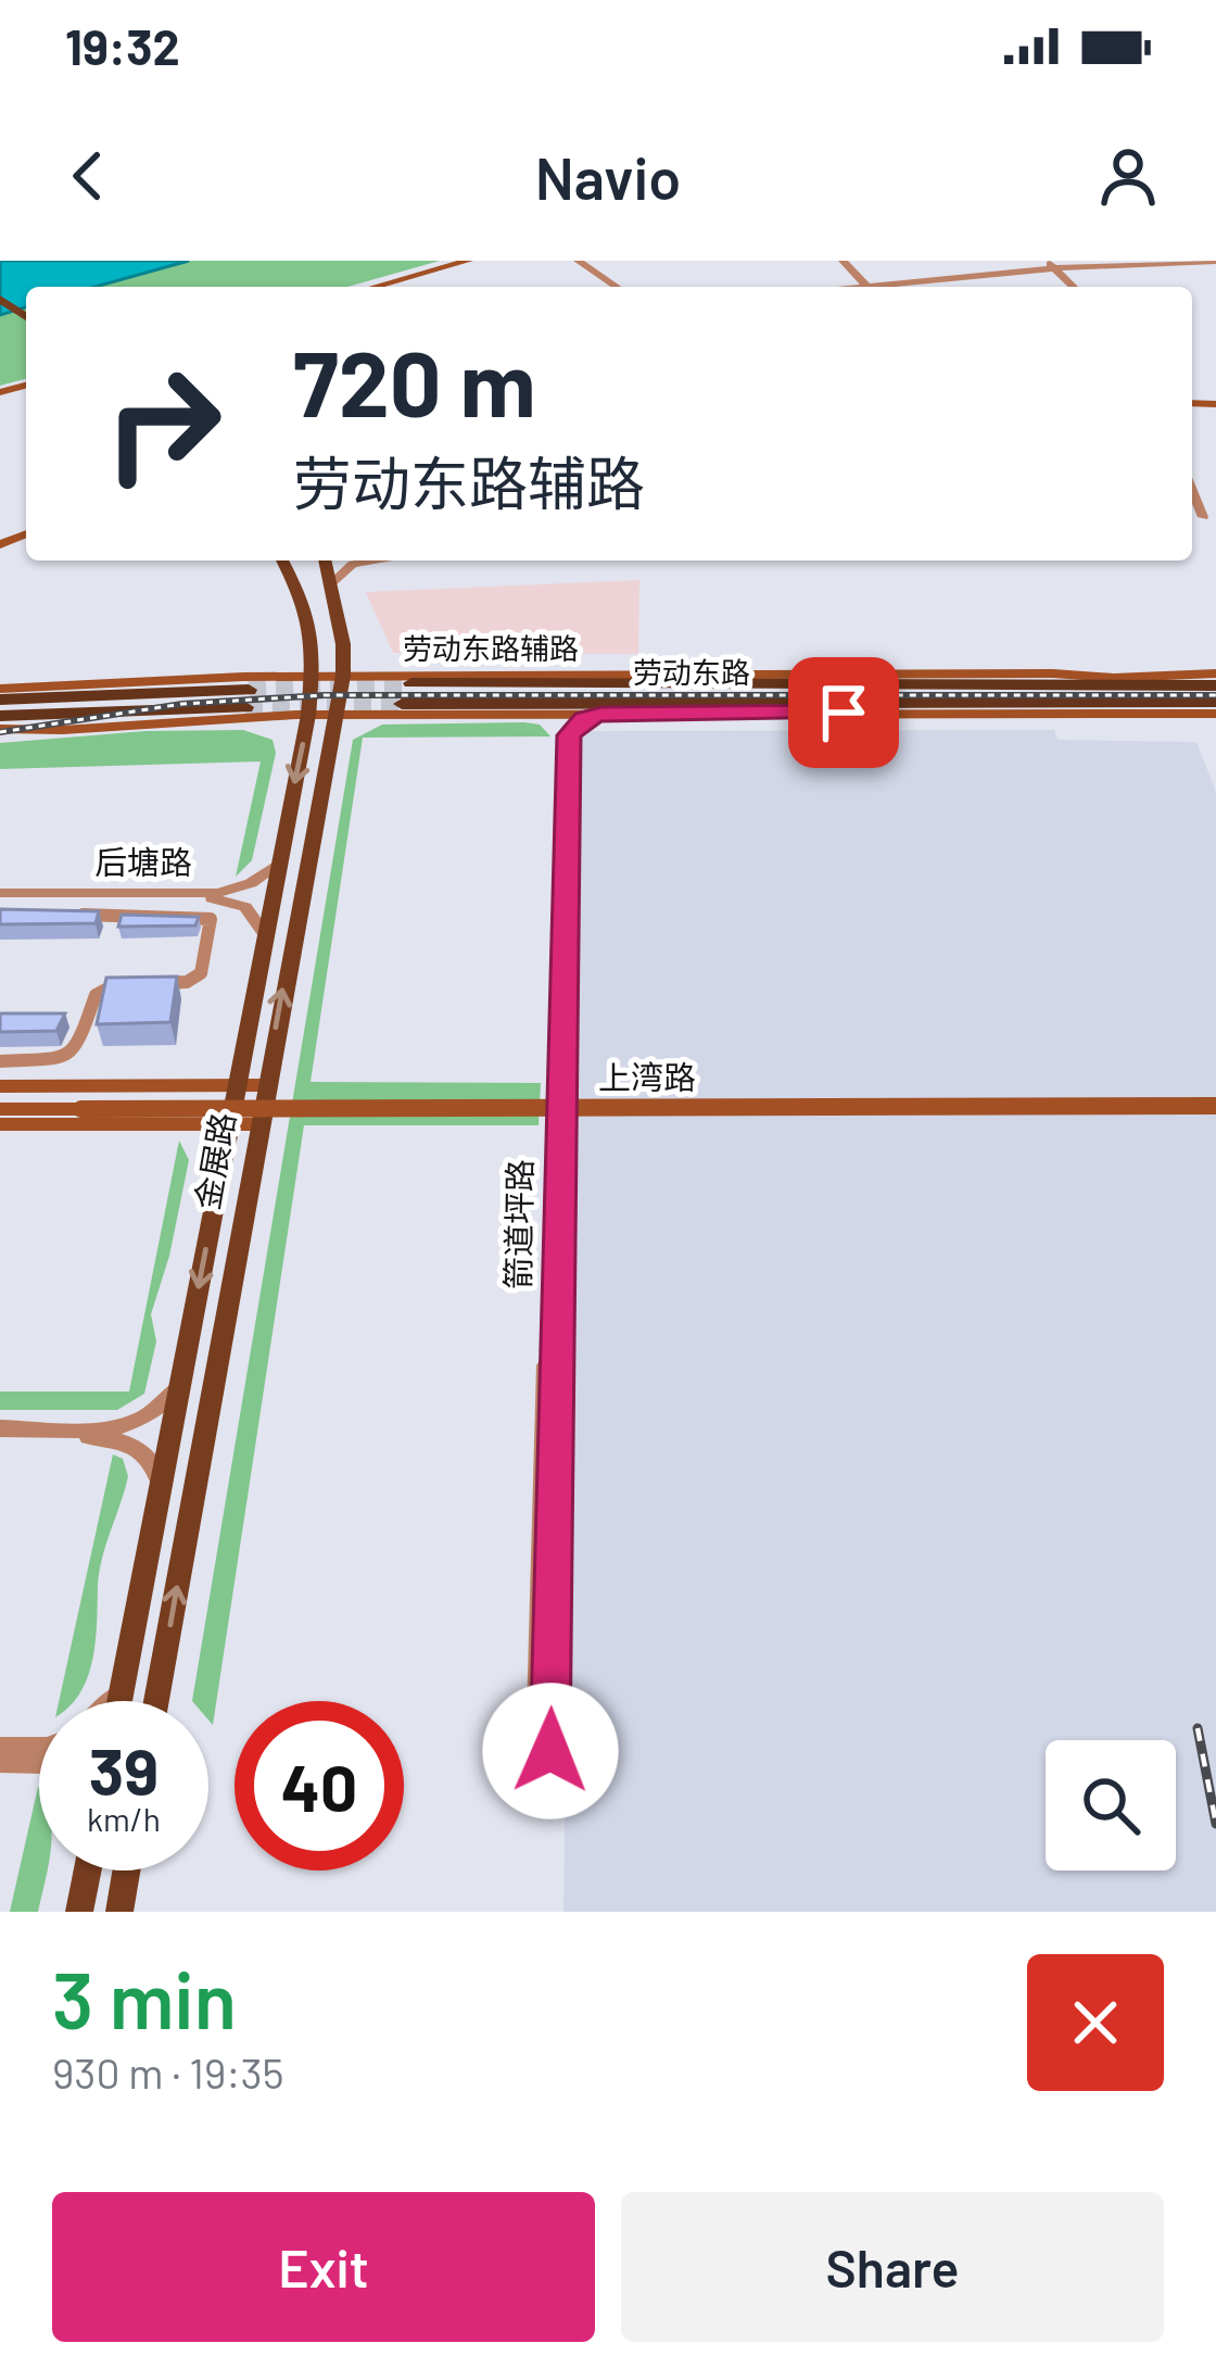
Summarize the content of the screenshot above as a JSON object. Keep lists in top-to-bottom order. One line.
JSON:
{"streets":{"highway":["劳动东路"],"main road":["劳动东路辅路","上湾路","金展路"],"street":["后塘路","箭道坪路"]},"crossings":[["劳动东路辅路","劳动东路"],["劳动东路辅路","金展路"],["劳动东路辅路","箭道坪路"],["后塘路","金展路"]],"page":{"status":"19:32","header":"Navio","turn":["720 m","劳动东路辅路"],"speed":"39 km/h","limit":"40","heading":["3 min","930 m · 19:35"],"buttons":["Exit","Share"]}}
